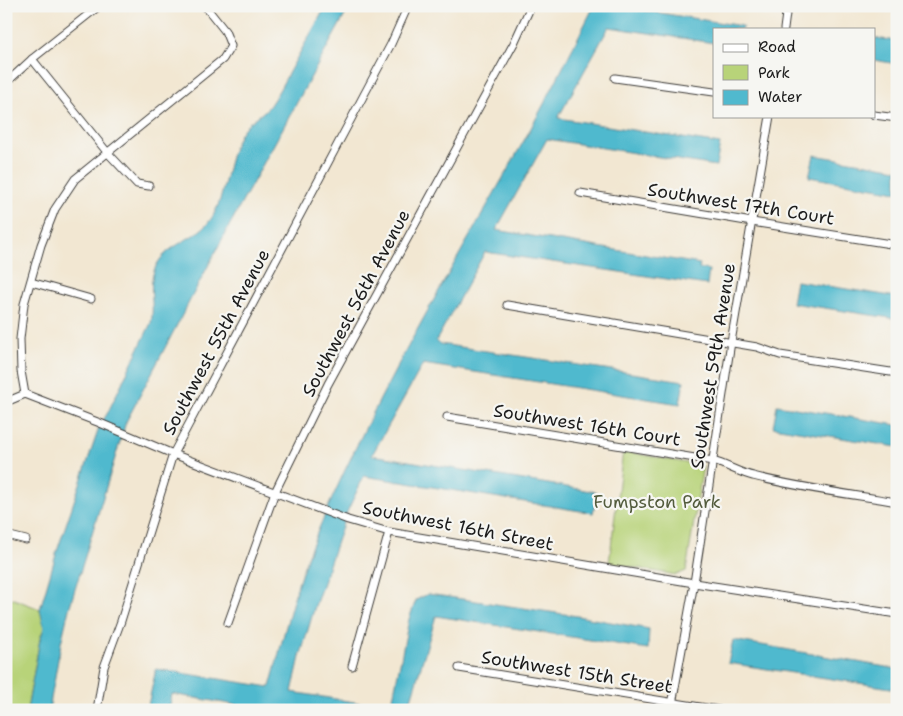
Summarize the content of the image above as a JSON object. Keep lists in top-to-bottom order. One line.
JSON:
{"streets":{"street":["Southwest 17th Court","Southwest 56th Avenue","Southwest 55th Avenue","Southwest 59th Avenue","Southwest 16th Court","Southwest 16th Street","Southwest 15th Street"]},"crossings":[["Southwest 17th Court","Southwest 59th Avenue"],["Southwest 56th Avenue","Southwest 16th Street"],["Southwest 55th Avenue","Southwest 16th Street"],["Southwest 59th Avenue","Southwest 16th Court"],["Southwest 59th Avenue","Southwest 16th Street"],["Southwest 59th Avenue","Southwest 15th Street"]],"parks":["Fumpston Park"],"legend":["Road","Park","Water"]}
